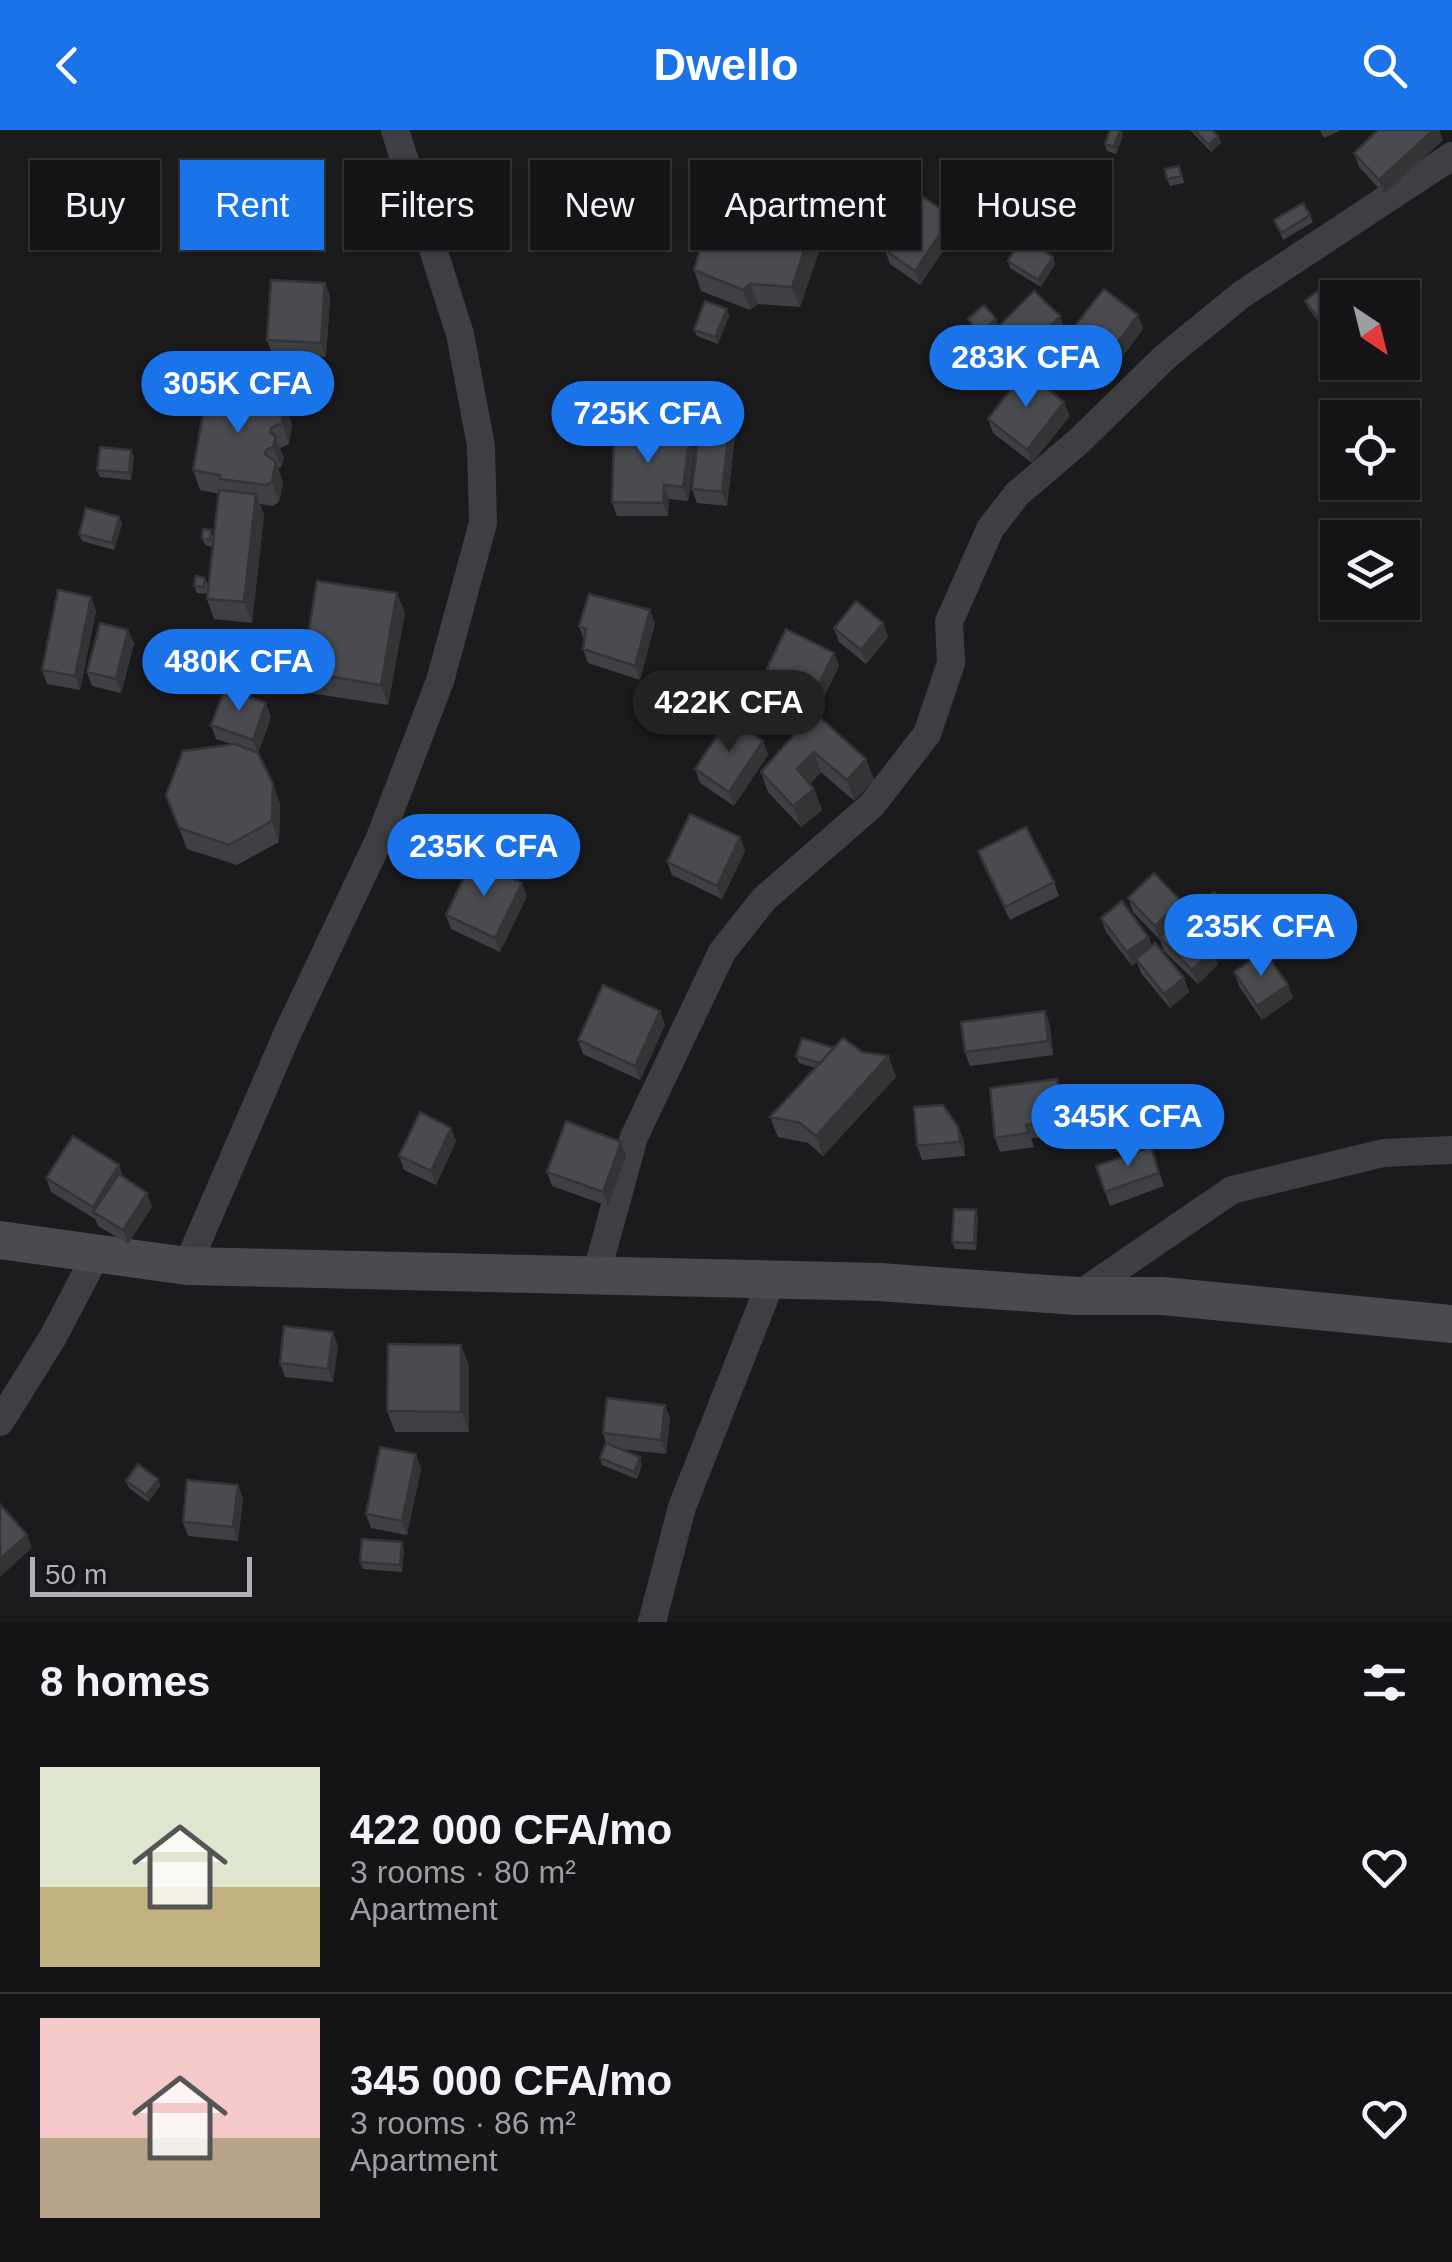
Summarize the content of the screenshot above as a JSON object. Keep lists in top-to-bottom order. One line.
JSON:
{"scale_bar":"50 m","north":"bottom right","page":{"header":"Dwello","chip":["Buy","Rent","Filters","New","Apartment","House"],"price":["283K CFA","305K CFA","725K CFA","480K CFA","422K CFA","235K CFA","235K CFA","345K CFA"],"scale":"50 m","heading":"8 homes","list":[{"name":"422 000 CFA/mo","note":"3 rooms · 80 m² · Apartment"},{"name":"345 000 CFA/mo","note":"3 rooms · 86 m² · Apartment"}]}}
